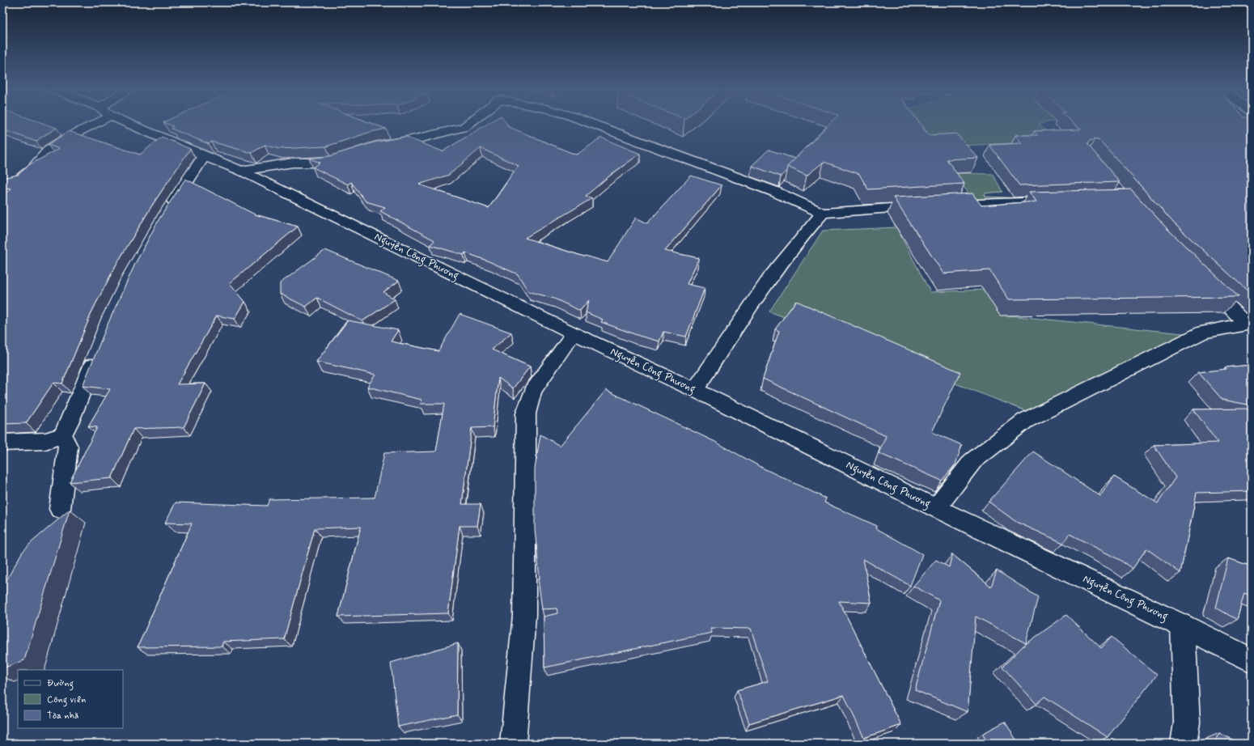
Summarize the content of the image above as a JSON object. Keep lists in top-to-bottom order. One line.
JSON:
{"streets":{"street":["Nguyễn Công Phương"]},"legend":["Đường","Công viên","Tòa nhà"]}
